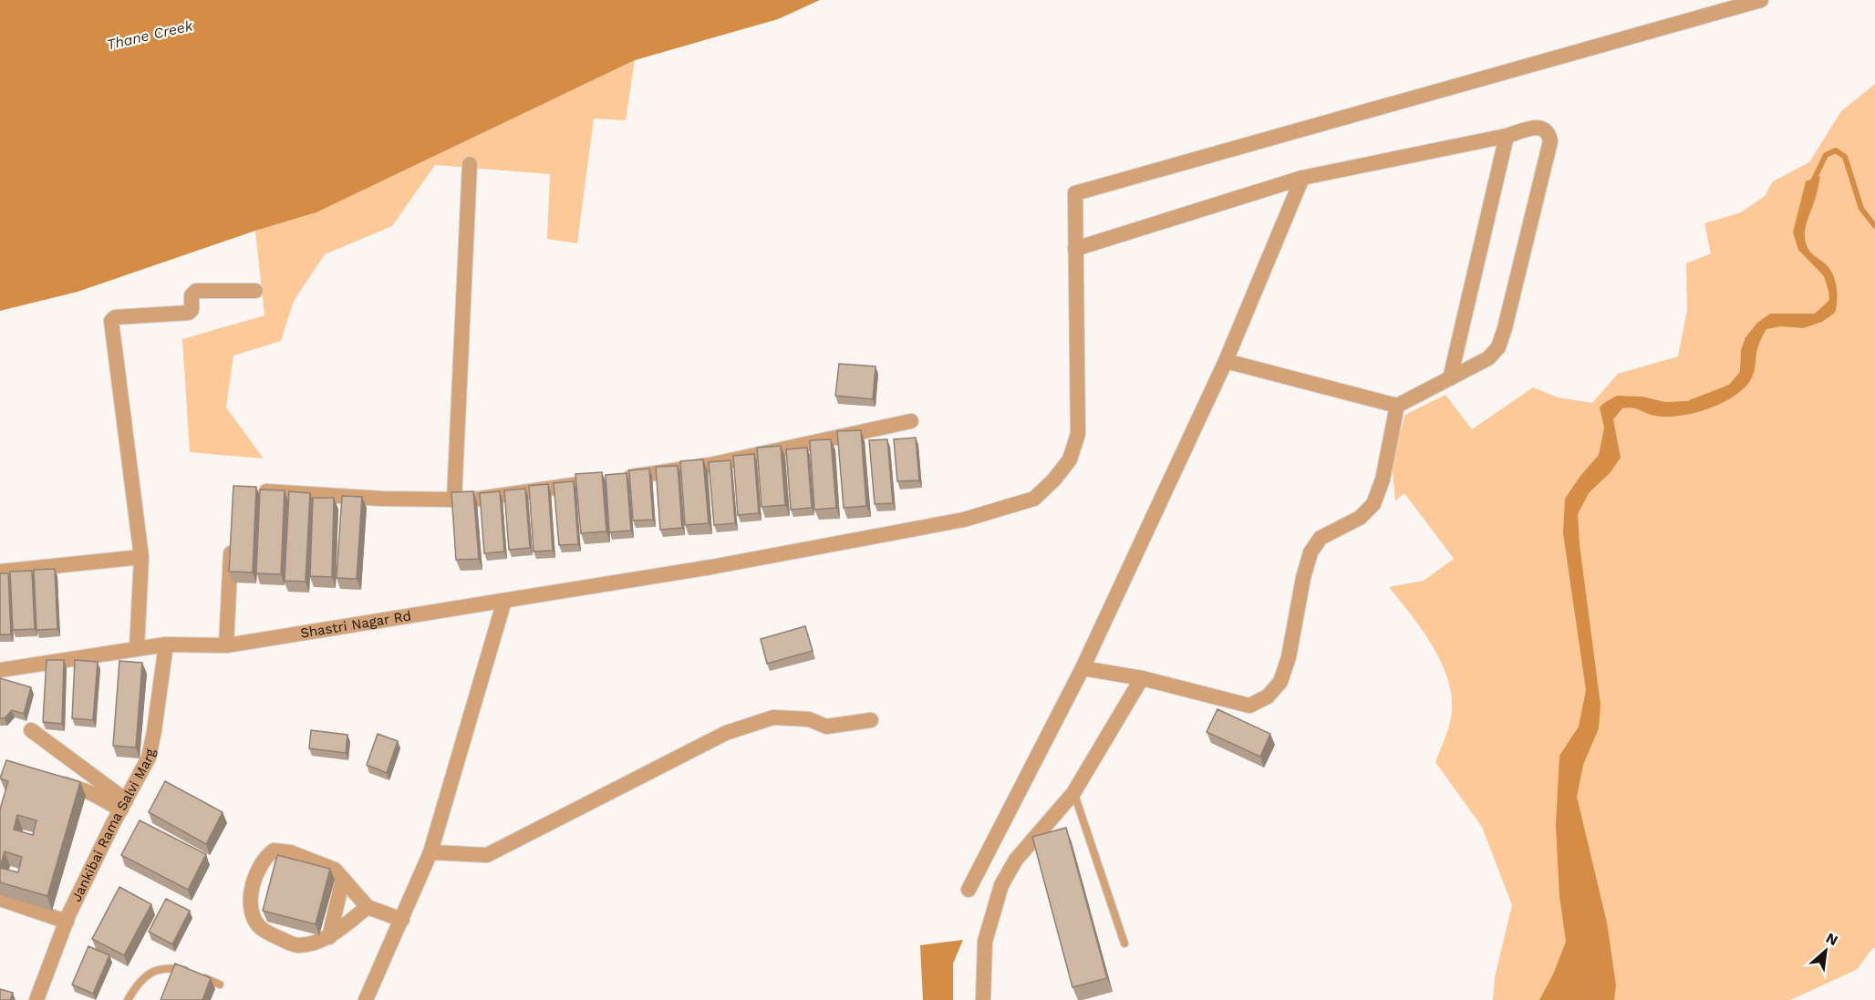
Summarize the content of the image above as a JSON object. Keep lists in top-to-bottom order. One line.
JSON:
{"streets":{"street":["Shastri Nagar Rd","Jankibai Rama Salvi Marg"]},"crossings":[["Shastri Nagar Rd","Jankibai Rama Salvi Marg"]],"water":["Thane Creek"],"north":"top right"}
